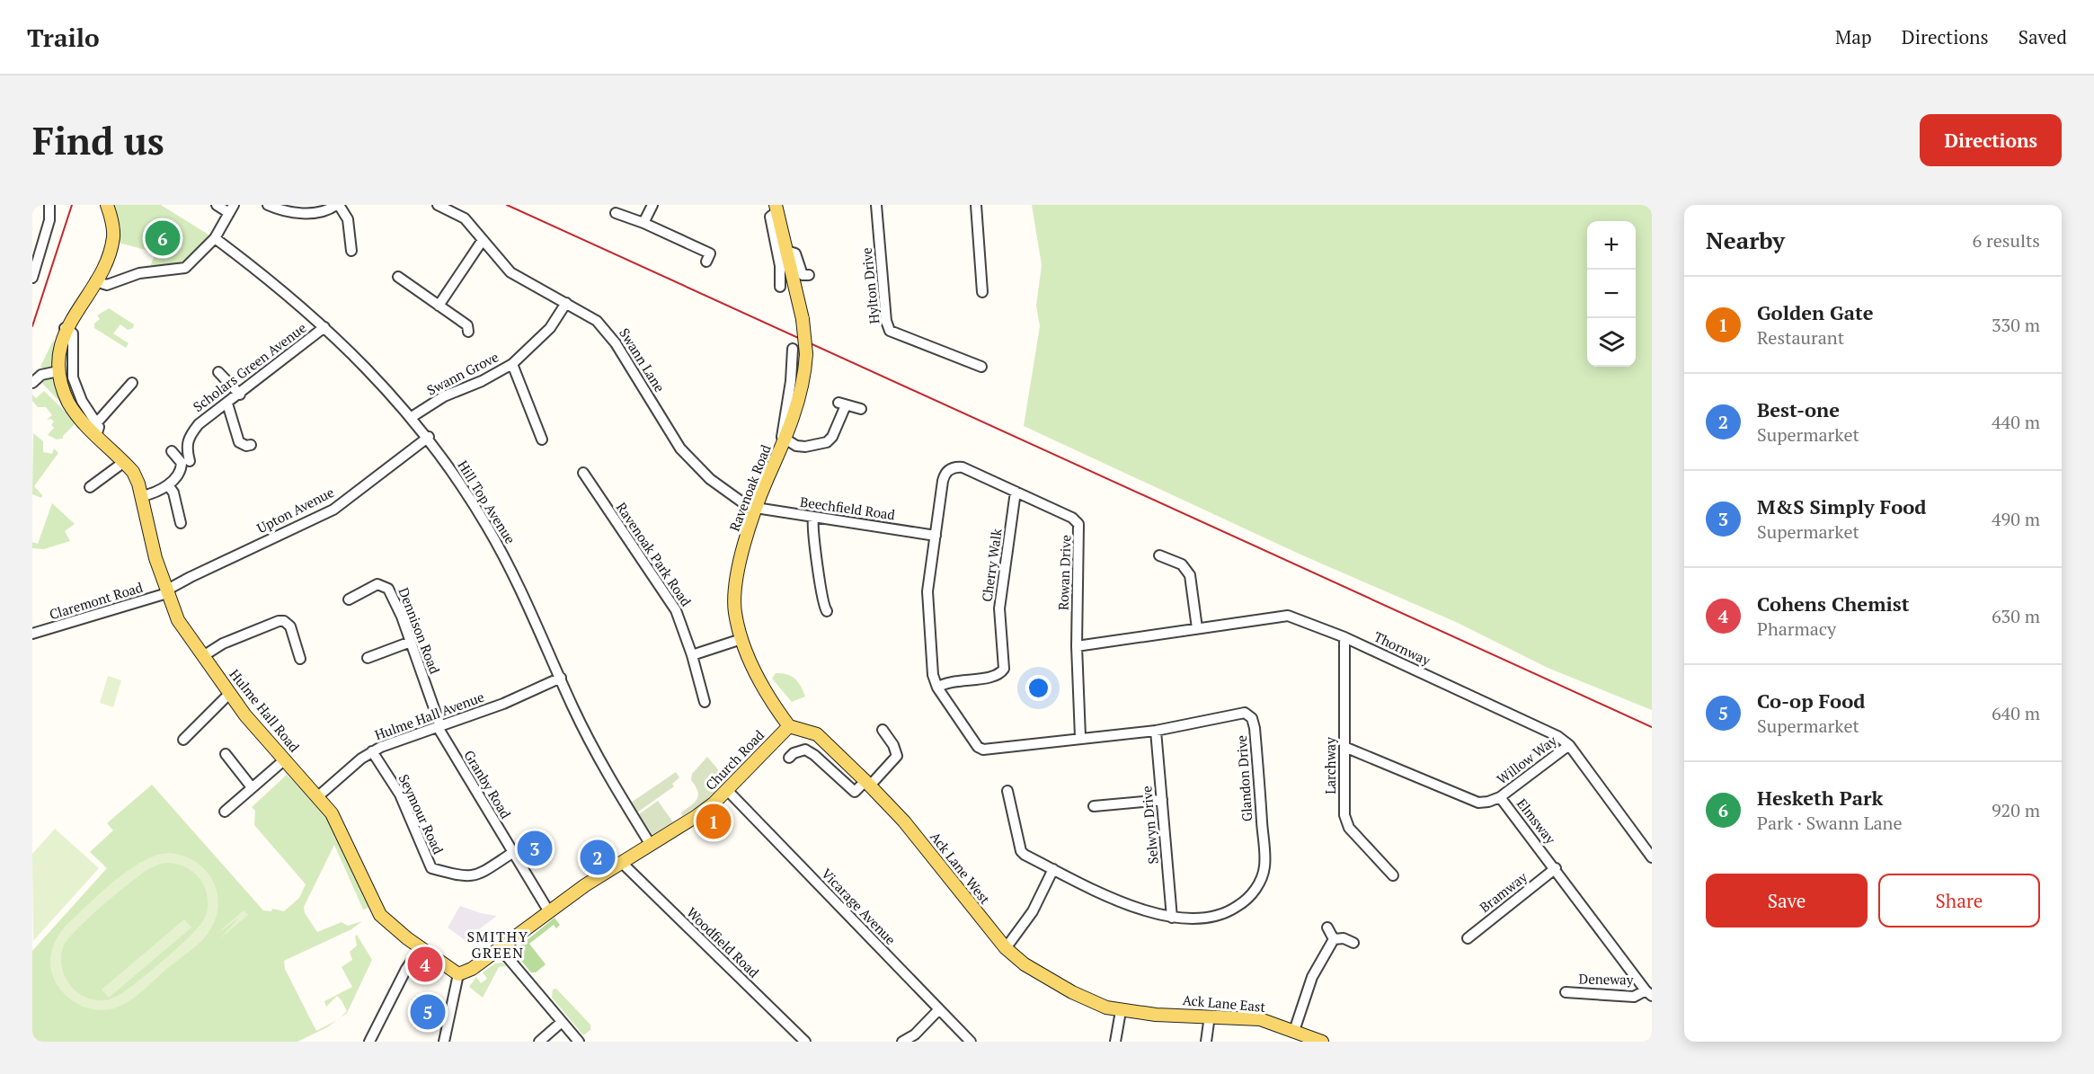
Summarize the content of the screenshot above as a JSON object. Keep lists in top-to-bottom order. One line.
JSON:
{"streets":{"main road":["Ravenoak Road","Hulme Hall Road","Church Road","Ack Lane West","Ack Lane East"],"street":["Hylton Drive","Swann Lane","Scholars Green Avenue","Swann Grove","Hill Top Avenue","Beechfield Road","Upton Avenue","Ravenoak Park Road","Cherry Walk","Rowan Drive","Claremont Road","Dennison Road","Thornway","Hulme Hall Avenue","Willow Way","Larchway","Glandon Drive","Granby Road","Seymour Road","Elmsway","Selwyn Drive","Bramway","Vicarage Avenue","Woodfield Road","Deneway"]},"crossings":[["Swann Lane","Swann Grove"],["Swann Lane","Ravenoak Road"],["Swann Lane","Beechfield Road"],["Scholars Green Avenue","Hill Top Avenue"],["Swann Grove","Hill Top Avenue"],["Ravenoak Road","Beechfield Road"],["Ravenoak Road","Church Road"],["Ravenoak Road","Ack Lane West"],["Hill Top Avenue","Upton Avenue"],["Hill Top Avenue","Hulme Hall Avenue"],["Hill Top Avenue","Church Road"],["Beechfield Road","Rowan Drive"],["Beechfield Road","Glandon Drive"],["Upton Avenue","Claremont Road"],["Upton Avenue","Hulme Hall Road"],["Cherry Walk","Rowan Drive"],["Cherry Walk","Glandon Drive"],["Rowan Drive","Thornway"],["Rowan Drive","Glandon Drive"],["Claremont Road","Hulme Hall Road"],["Dennison Road","Hulme Hall Avenue"],["Dennison Road","Granby Road"],["Thornway","Willow Way"],["Thornway","Larchway"],["Hulme Hall Road","Hulme Hall Avenue"],["Hulme Hall Road","Church Road"],["Hulme Hall Avenue","Granby Road"],["Hulme Hall Avenue","Seymour Road"],["Church Road","Granby Road"],["Church Road","Ack Lane West"],["Church Road","Vicarage Avenue"],["Church Road","Woodfield Road"],["Willow Way","Elmsway"],["Larchway","Elmsway"],["Glandon Drive","Selwyn Drive"],["Granby Road","Seymour Road"],["Elmsway","Bramway"],["Elmsway","Deneway"],["Ack Lane West","Ack Lane East"]],"districts":["SMITHY GREEN"],"page":{"header":"Trailo","nav":["Map","Directions","Saved"],"buttons":["Directions",["Save","Share"]],"title":"Find us","heading":["Nearby","6 results"],"pins":["6","1","3","2","4","5"],"map_buttons":["+","−"],"list":[{"mark":"1","name":"Golden Gate","note":"Restaurant","value":"330 m"},{"mark":"2","name":"Best-one","note":"Supermarket","value":"440 m"},{"mark":"3","name":"M&S Simply Food","note":"Supermarket","value":"490 m"},{"mark":"4","name":"Cohens Chemist","note":"Pharmacy","value":"630 m"},{"mark":"5","name":"Co-op Food","note":"Supermarket","value":"640 m"},{"mark":"6","name":"Hesketh Park","note":"Park · Swann Lane","value":"920 m"}]}}
